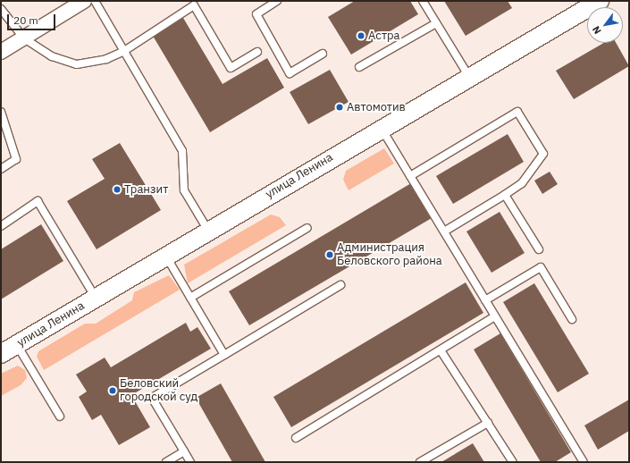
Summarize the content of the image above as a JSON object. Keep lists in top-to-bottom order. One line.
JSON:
{"streets":{"street":["улица Ленина"]},"places":["Астра","Автомотив","Транзит","Администрация Беловского района","Беловский городской суд"],"scale_bar":"20 m","north":"bottom left"}
